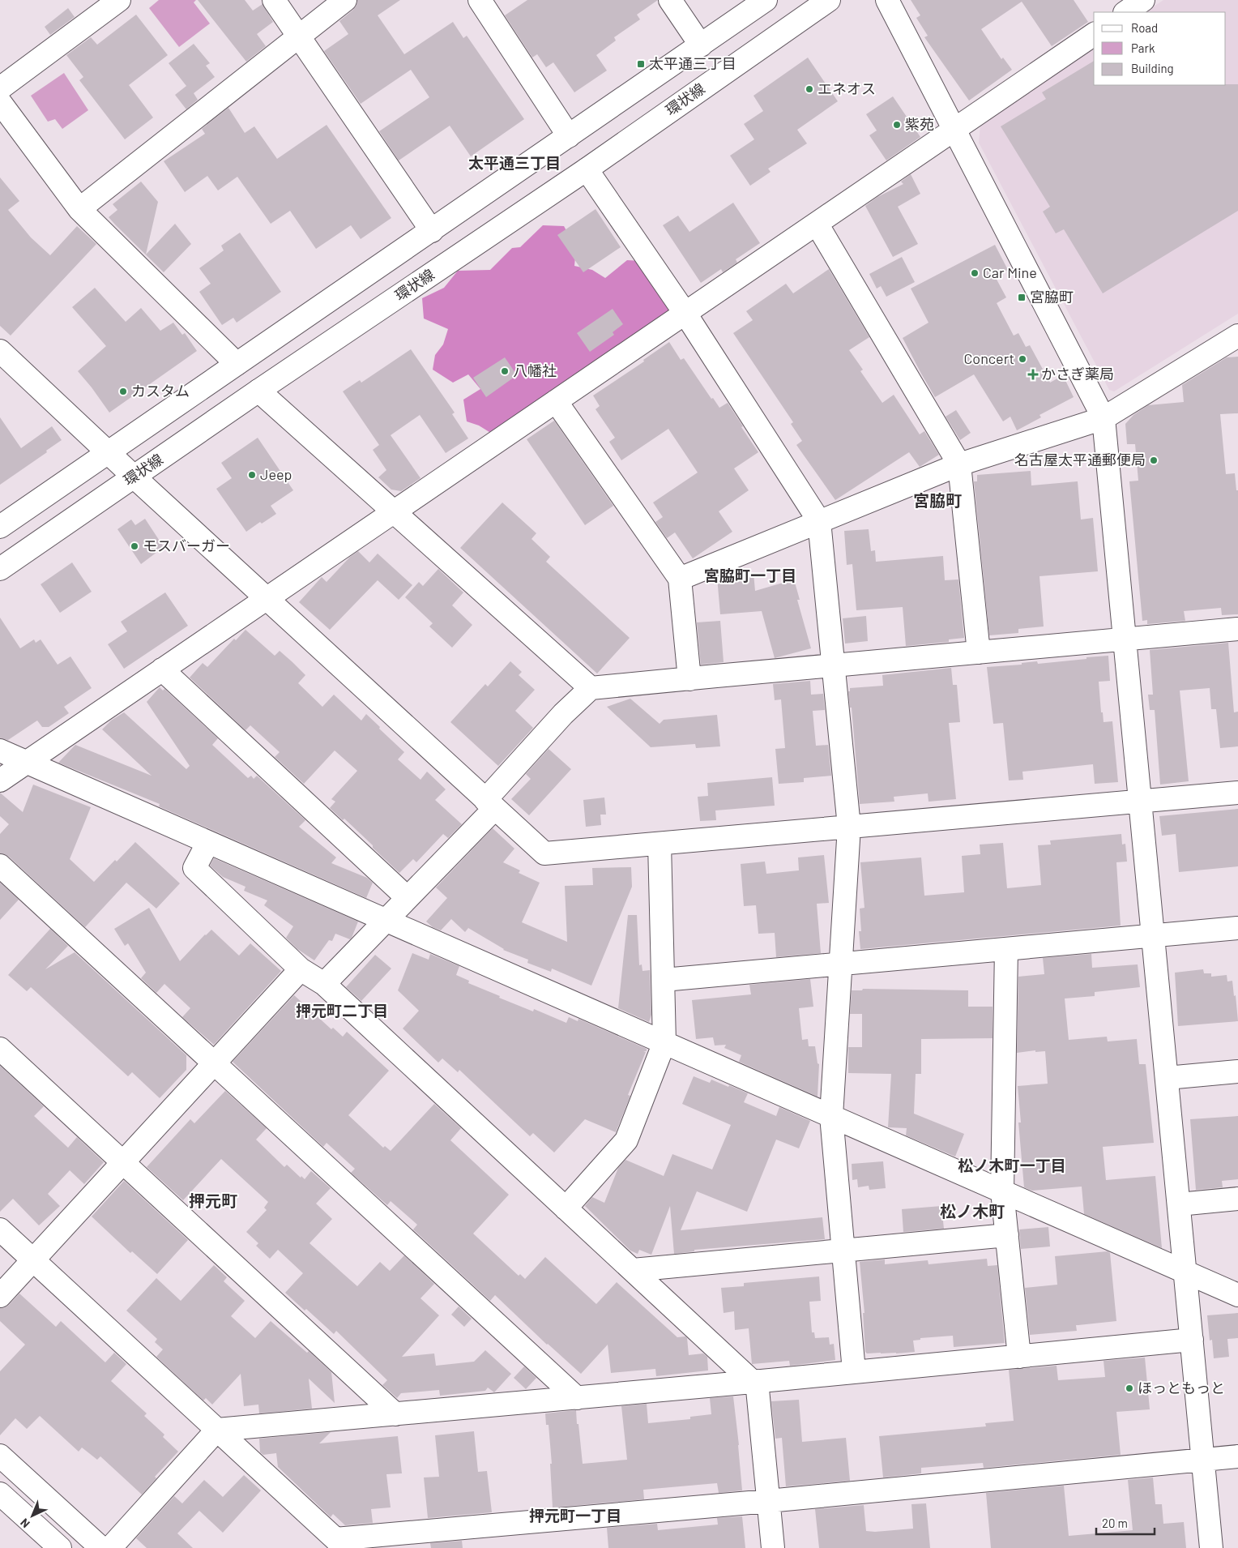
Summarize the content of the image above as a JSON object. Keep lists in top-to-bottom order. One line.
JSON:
{"streets":{"street":["環状線"]},"districts":["太平通三丁目","宮脇町","宮脇町一丁目","押元町二丁目","松ノ木町一丁目","押元町","松ノ木町","押元町一丁目"],"places":{"transit":["太平通三丁目","宮脇町"],"other":["エネオス","紫苑","Car Mine","Concert","八幡社","カスタム","名古屋太平通郵便局","Jeep","モスバーガー","ほっともっと"],"health":["かさぎ薬局"]},"legend":["Road","Park","Building"],"scale_bar":"20 m","north":"bottom left"}
